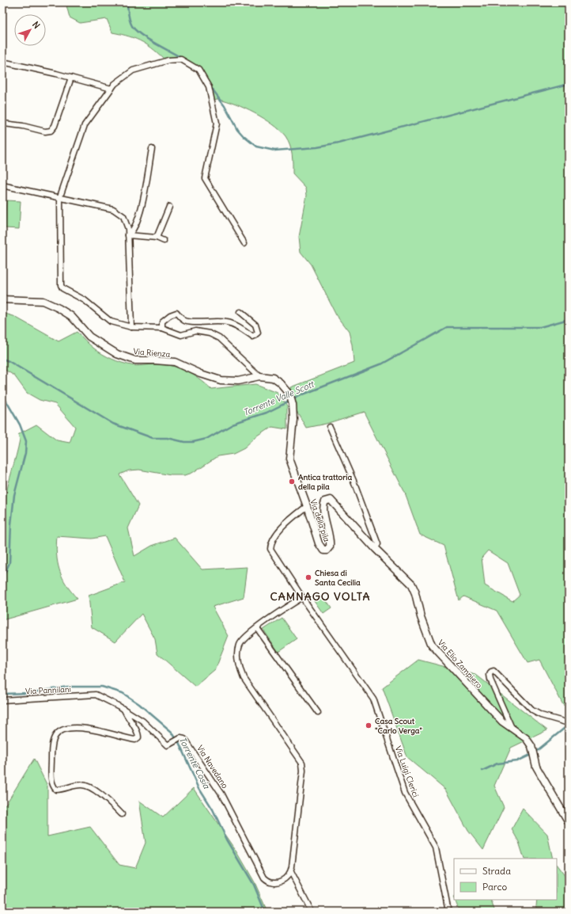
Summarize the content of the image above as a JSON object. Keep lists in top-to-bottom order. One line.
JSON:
{"streets":{"street":["Via Rienza","Via della pila","Via Elio Zampiero","Via Pannilani","Via Navedano","Via Luigi Clerici"]},"crossings":[["Via Rienza","Via della pila"],["Via della pila","Via Elio Zampiero"],["Via della pila","Via Luigi Clerici"],["Via Pannilani","Via Navedano"]],"districts":["CAMNAGO VOLTA"],"water":["Torrente Valle Scott","Torrente Cosia"],"places":["Antica trattoria della pila","Chiesa di Santa Cecilia","Casa Scout \"Carlo Verga\""],"legend":["Strada","Parco"],"north":"top right"}
